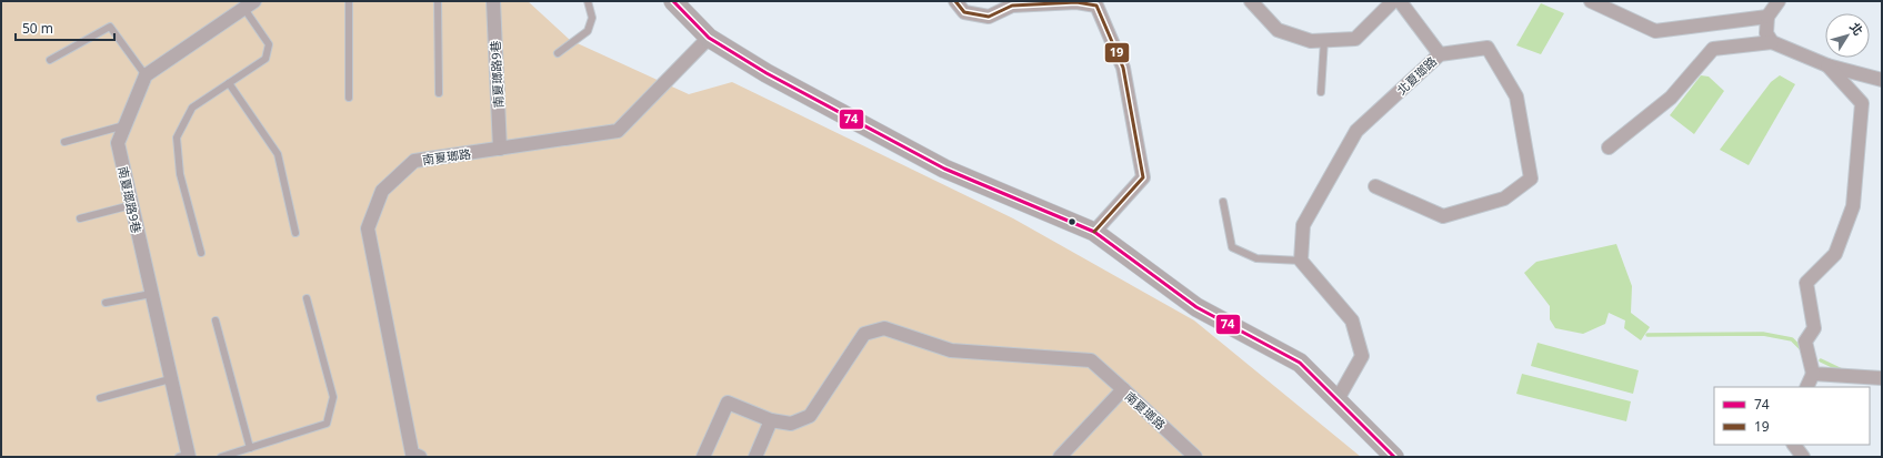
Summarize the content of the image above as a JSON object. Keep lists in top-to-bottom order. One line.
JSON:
{"streets":{"street":["南夏瑯路9巷","北夏瑯路","南夏瑯路"]},"crossings":[["南夏瑯路9巷","南夏瑯路"]],"lines":["transit line 74","transit line 19"],"legend":["74","19"],"scale_bar":"50 m","north":"top right"}
